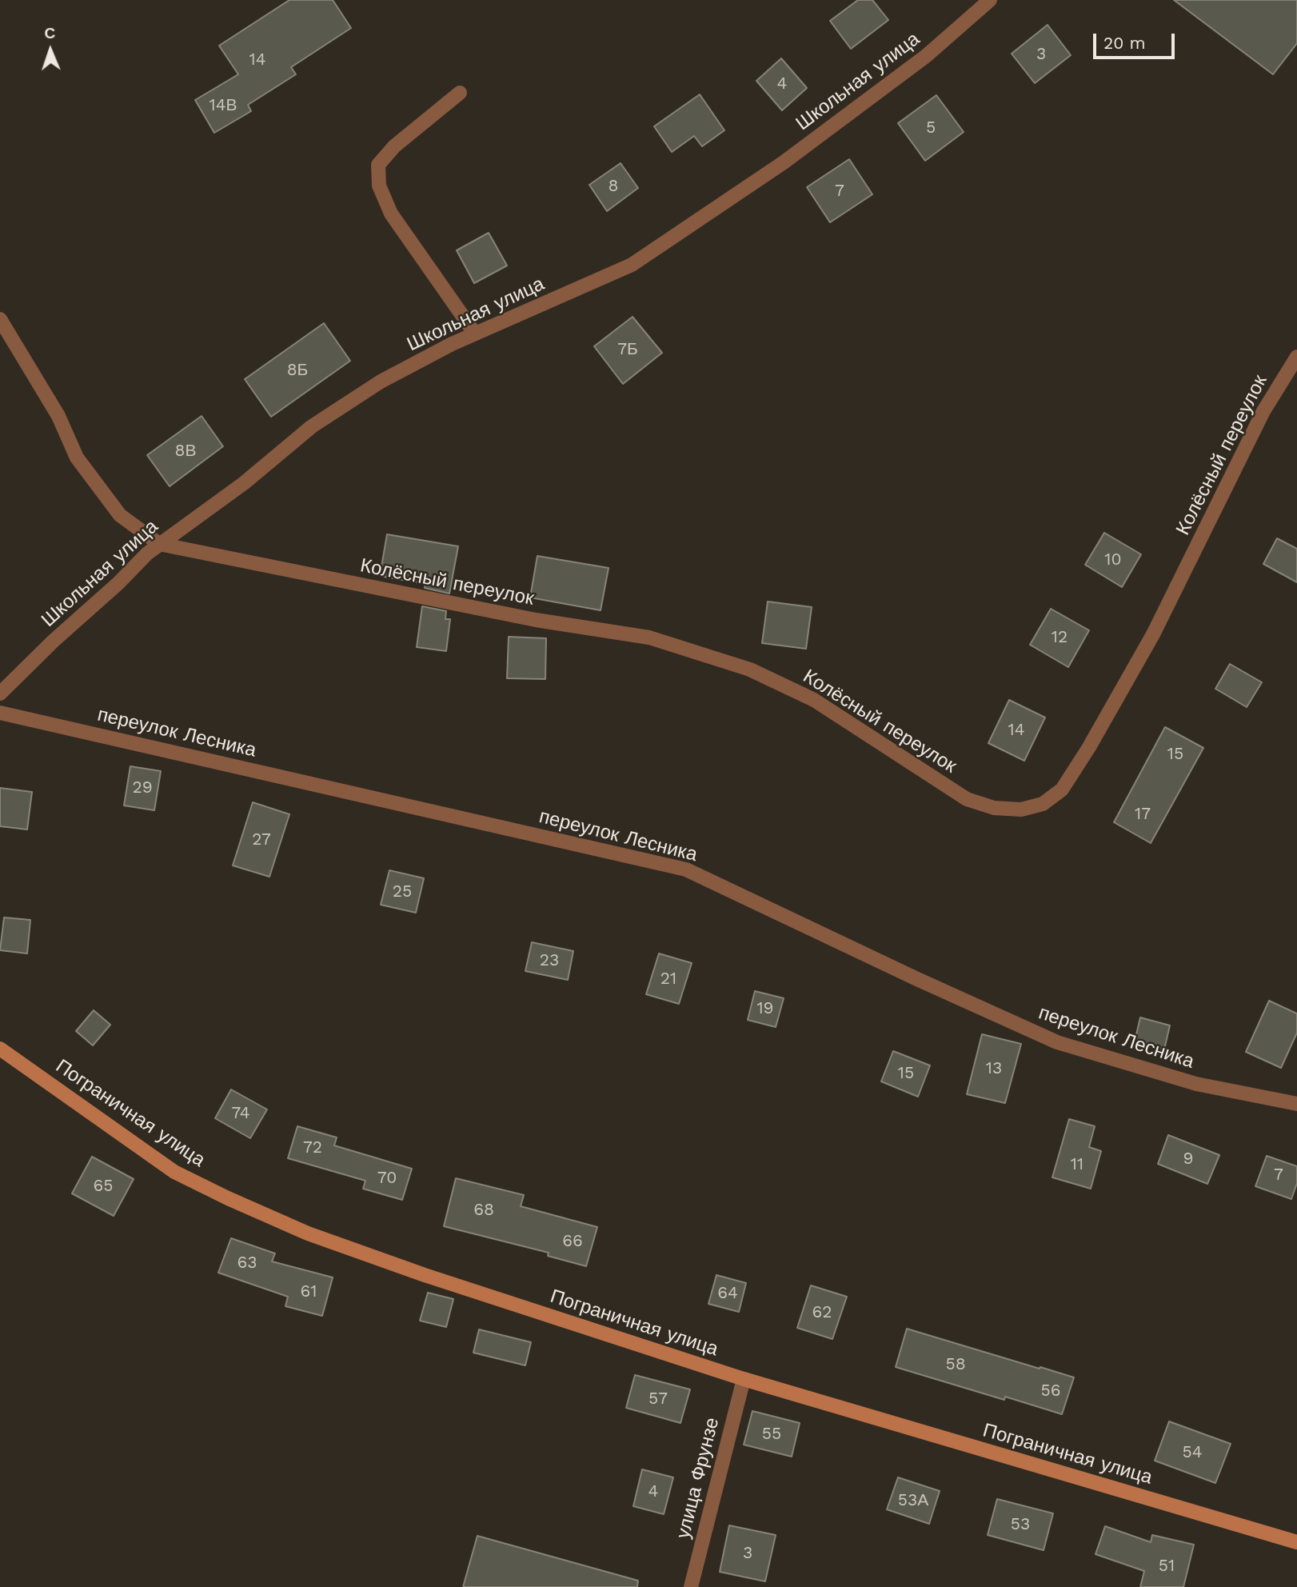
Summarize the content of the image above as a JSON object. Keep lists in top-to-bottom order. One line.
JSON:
{"streets":{"street":["Школьная улица","Колёсный переулок","переулок Лесника","Пограничная улица","улица Фрунзе"]},"crossings":[["Школьная улица","Колёсный переулок"],["Пограничная улица","улица Фрунзе"]],"house_numbers":["3","14","4","14В","5","8","7","7Б","8Б","8В","10","12","14","15","29","17","27","25","23","21","19","13","15","74","72","9","11","7","70","65","68","66","63","61","64","62","58","56","57","55","54","4","53А","53","3","51"],"scale_bar":"20 m","north":"top"}
